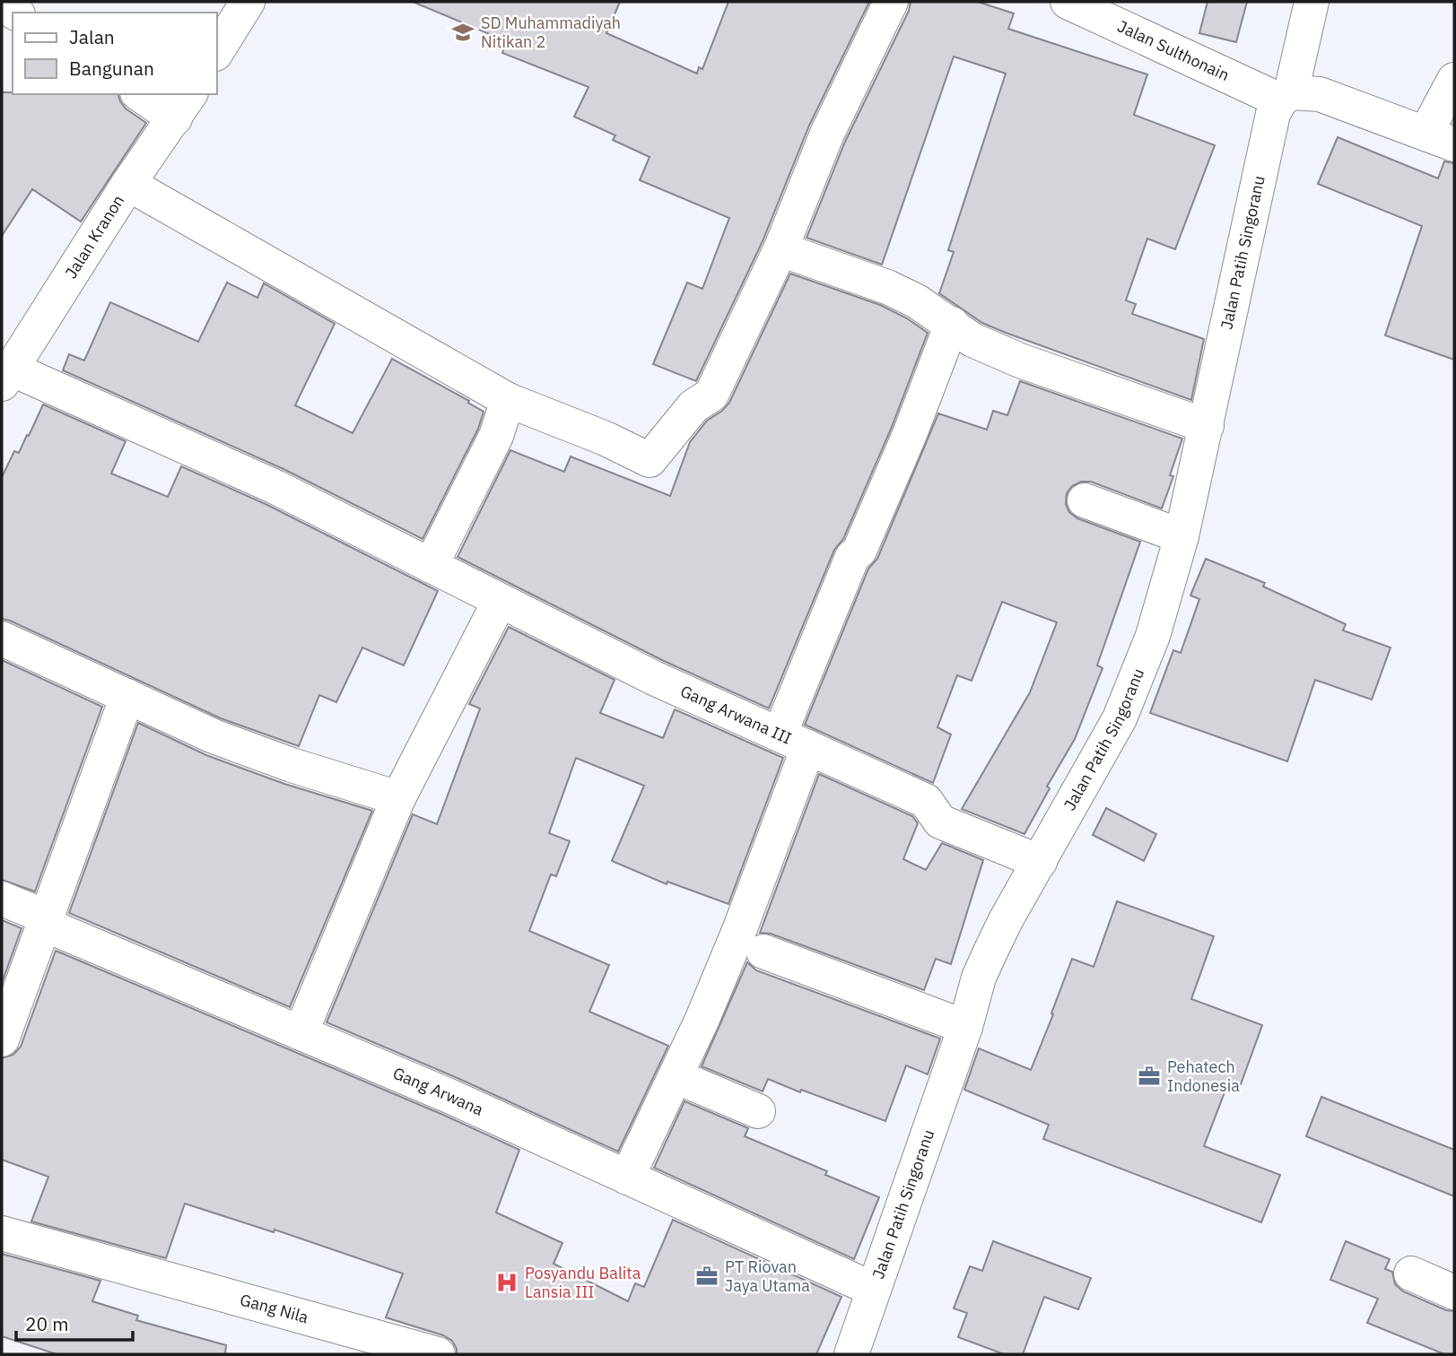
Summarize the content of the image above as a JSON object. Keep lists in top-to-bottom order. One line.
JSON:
{"streets":{"street":["Jalan Sulthonain","Jalan Kranon","Jalan Patih Singoranu","Gang Arwana III","Gang Arwana","Gang Nila"]},"crossings":[["Jalan Sulthonain","Jalan Patih Singoranu"],["Jalan Kranon","Gang Arwana III"],["Jalan Patih Singoranu","Gang Arwana III"],["Jalan Patih Singoranu","Gang Arwana"]],"places":{"school or university":["SD Muhammadiyah Nitikan 2"],"office":["Pehatech Indonesia","PT Riovan Jaya Utama"],"hospital":["Posyandu Balita Lansia III"]},"legend":["Jalan","Bangunan"],"scale_bar":"20 m"}
